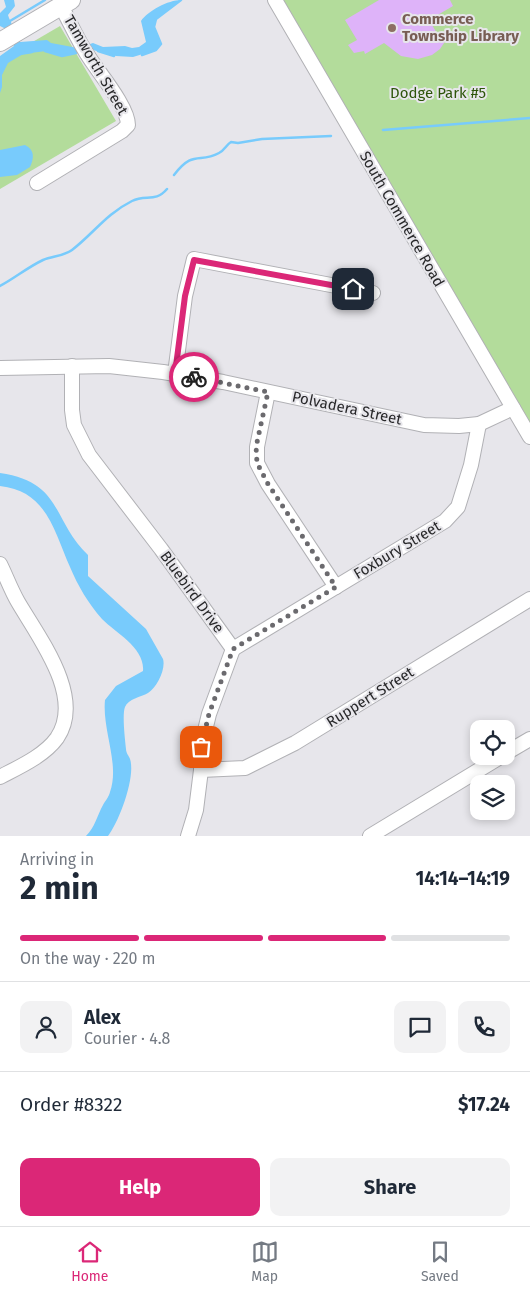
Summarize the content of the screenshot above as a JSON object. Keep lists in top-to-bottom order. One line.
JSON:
{"streets":{"street":["Tamworth Street","South Commerce Road","Polvadera Street","Foxbury Street","Bluebird Drive","Ruppert Street"]},"crossings":[["South Commerce Road","Polvadera Street"],["Polvadera Street","Foxbury Street"],["Polvadera Street","Bluebird Drive"],["Foxbury Street","Bluebird Drive"],["Bluebird Drive","Ruppert Street"]],"parks":["Dodge Park #5"],"places":["Commerce Township Library"],"page":{"heading":["2 min","Arriving in","14:14–14:19"],"panel":["Alex","Courier · 4.8","Order #8322","$17.24"],"bar":"On the way · 220 m","buttons":["Help","Share"],"tabs":["Home","Map","Saved"]}}
